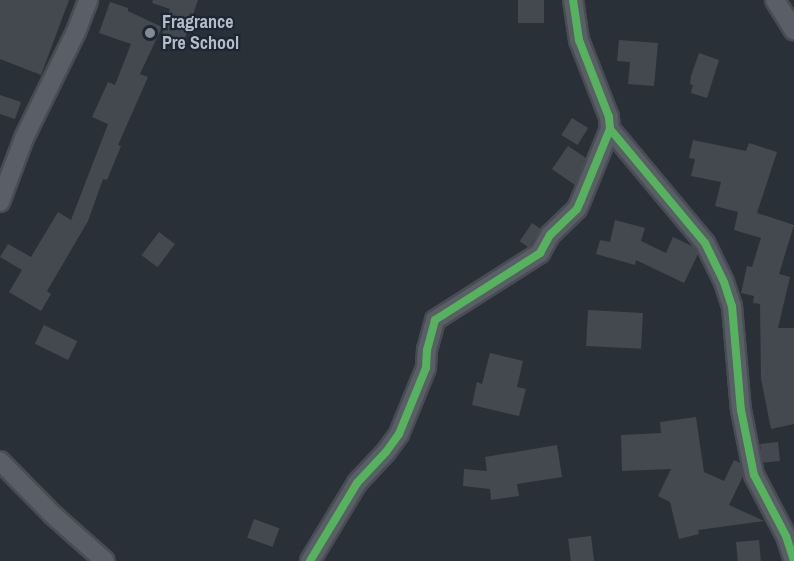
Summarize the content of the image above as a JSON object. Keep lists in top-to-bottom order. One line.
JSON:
{"places":["Fragrance Pre School"]}
